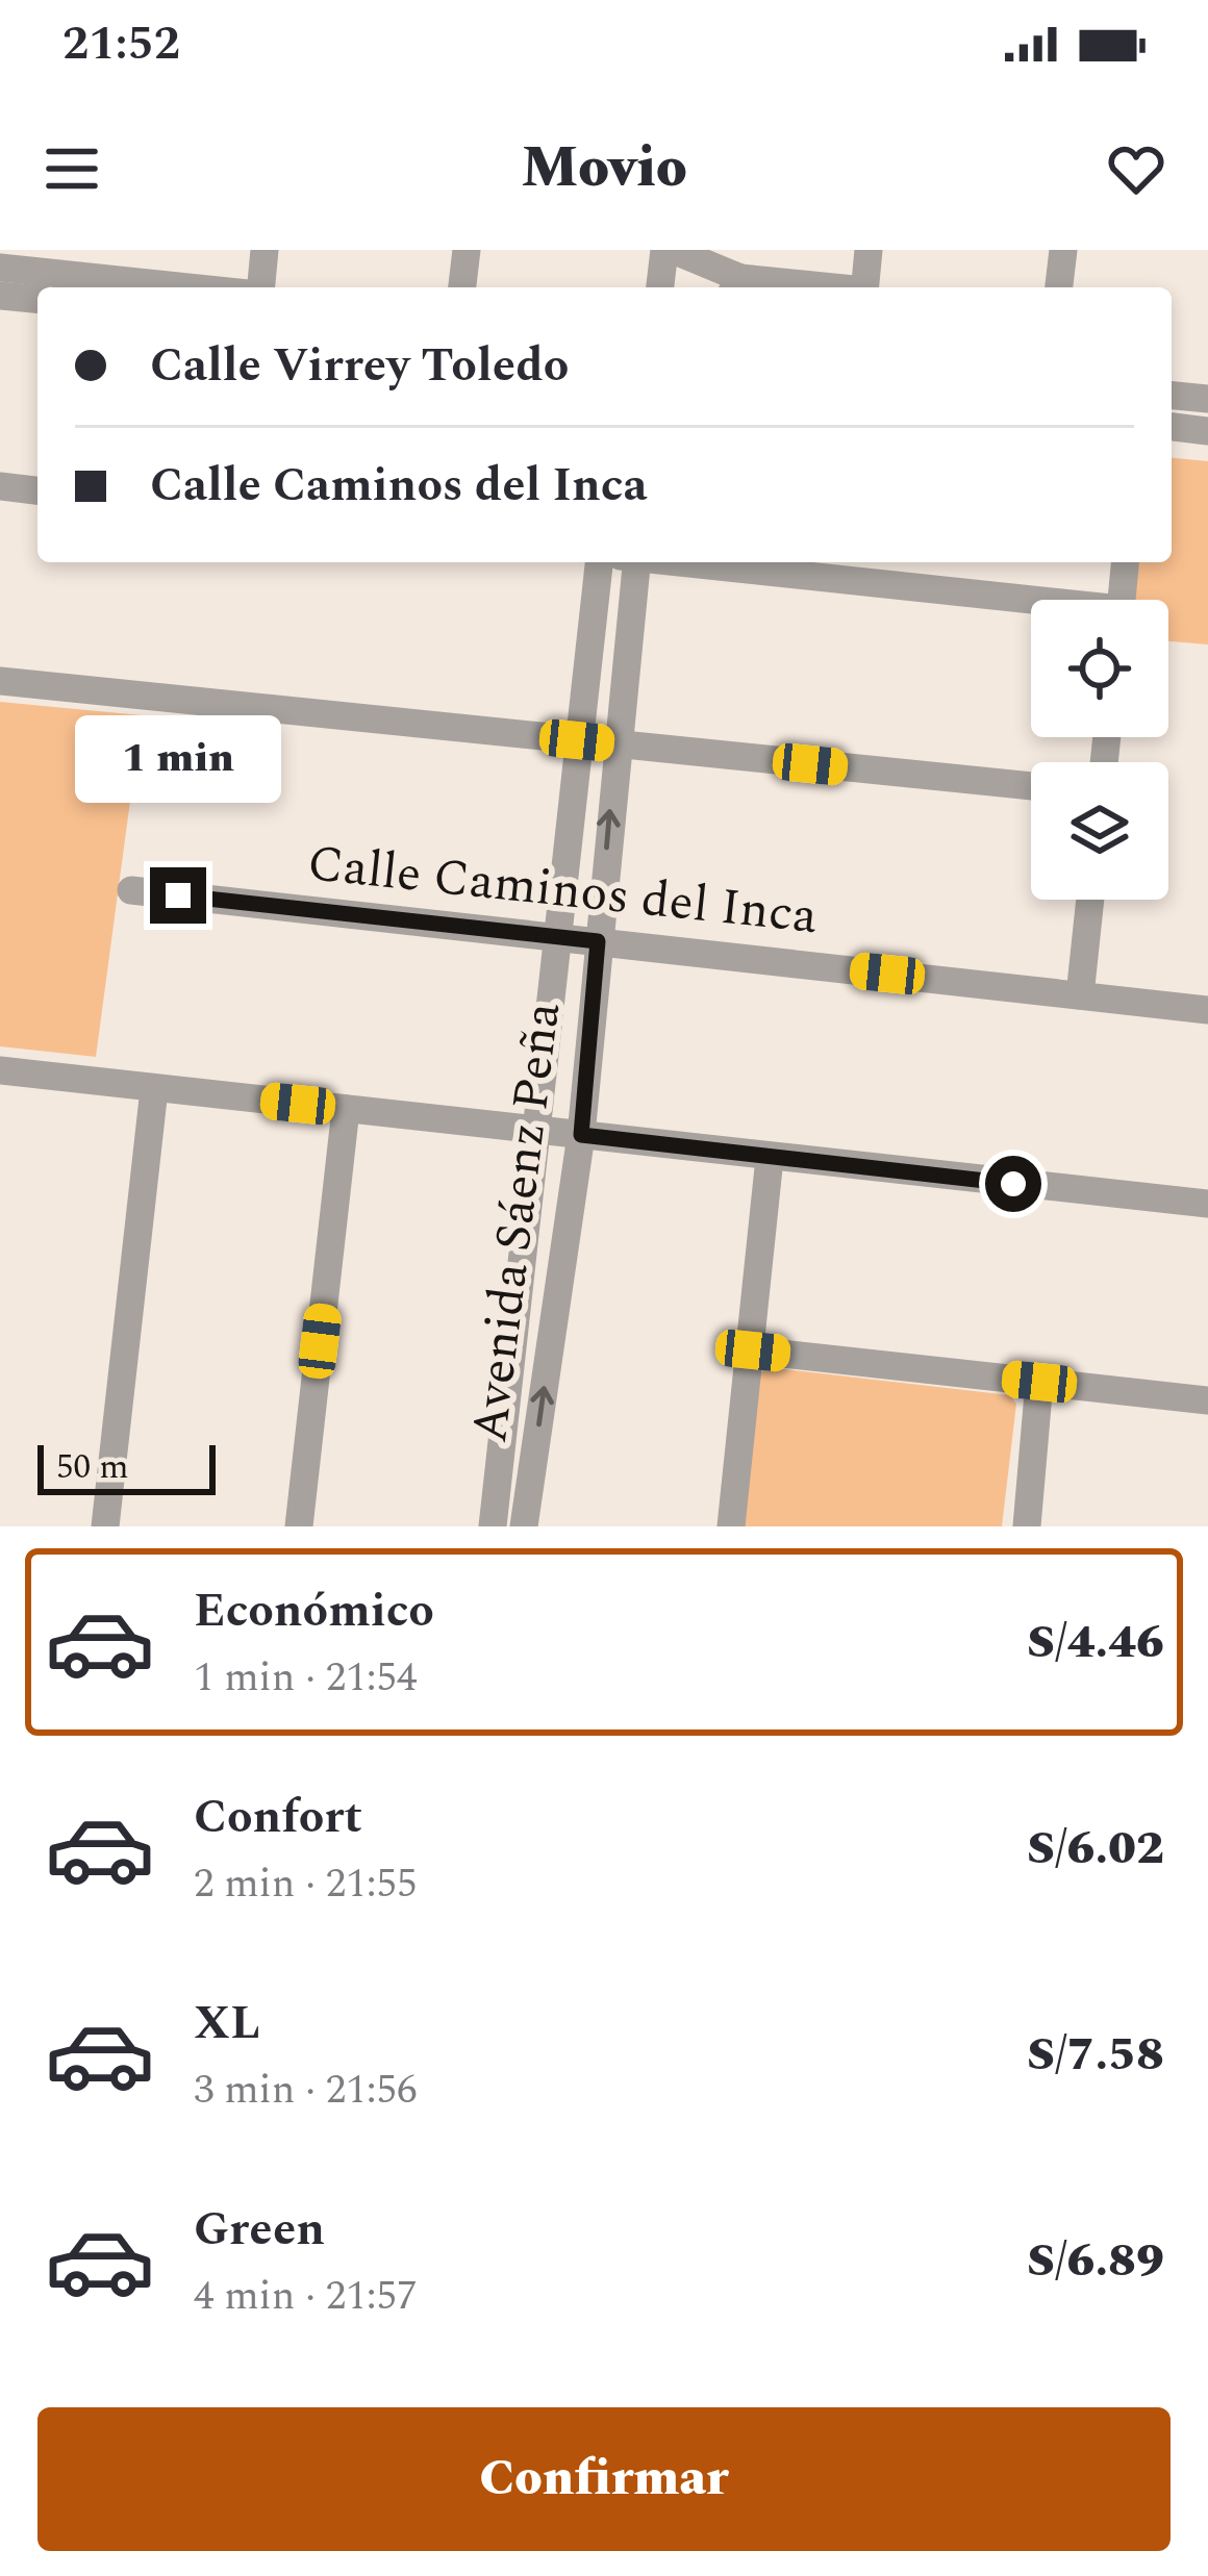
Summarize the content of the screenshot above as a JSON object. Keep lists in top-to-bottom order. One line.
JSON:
{"streets":{"street":["Calle Caminos del Inca","Avenida Sáenz Peña"]},"crossings":[["Calle Caminos del Inca","Avenida Sáenz Peña"]],"scale_bar":"50 m","page":{"status":"21:52","header":"Movio","banner":["Calle Virrey Toledo","Calle Caminos del Inca"],"bubble":"1 min","scale":"50 m","list":[{"name":"Económico","note":"1 min · 21:54","value":"S/4.46"},{"name":"Confort","note":"2 min · 21:55","value":"S/6.02"},{"name":"XL","note":"3 min · 21:56","value":"S/7.58"},{"name":"Green","note":"4 min · 21:57","value":"S/6.89"}],"buttons":"Confirmar"}}
